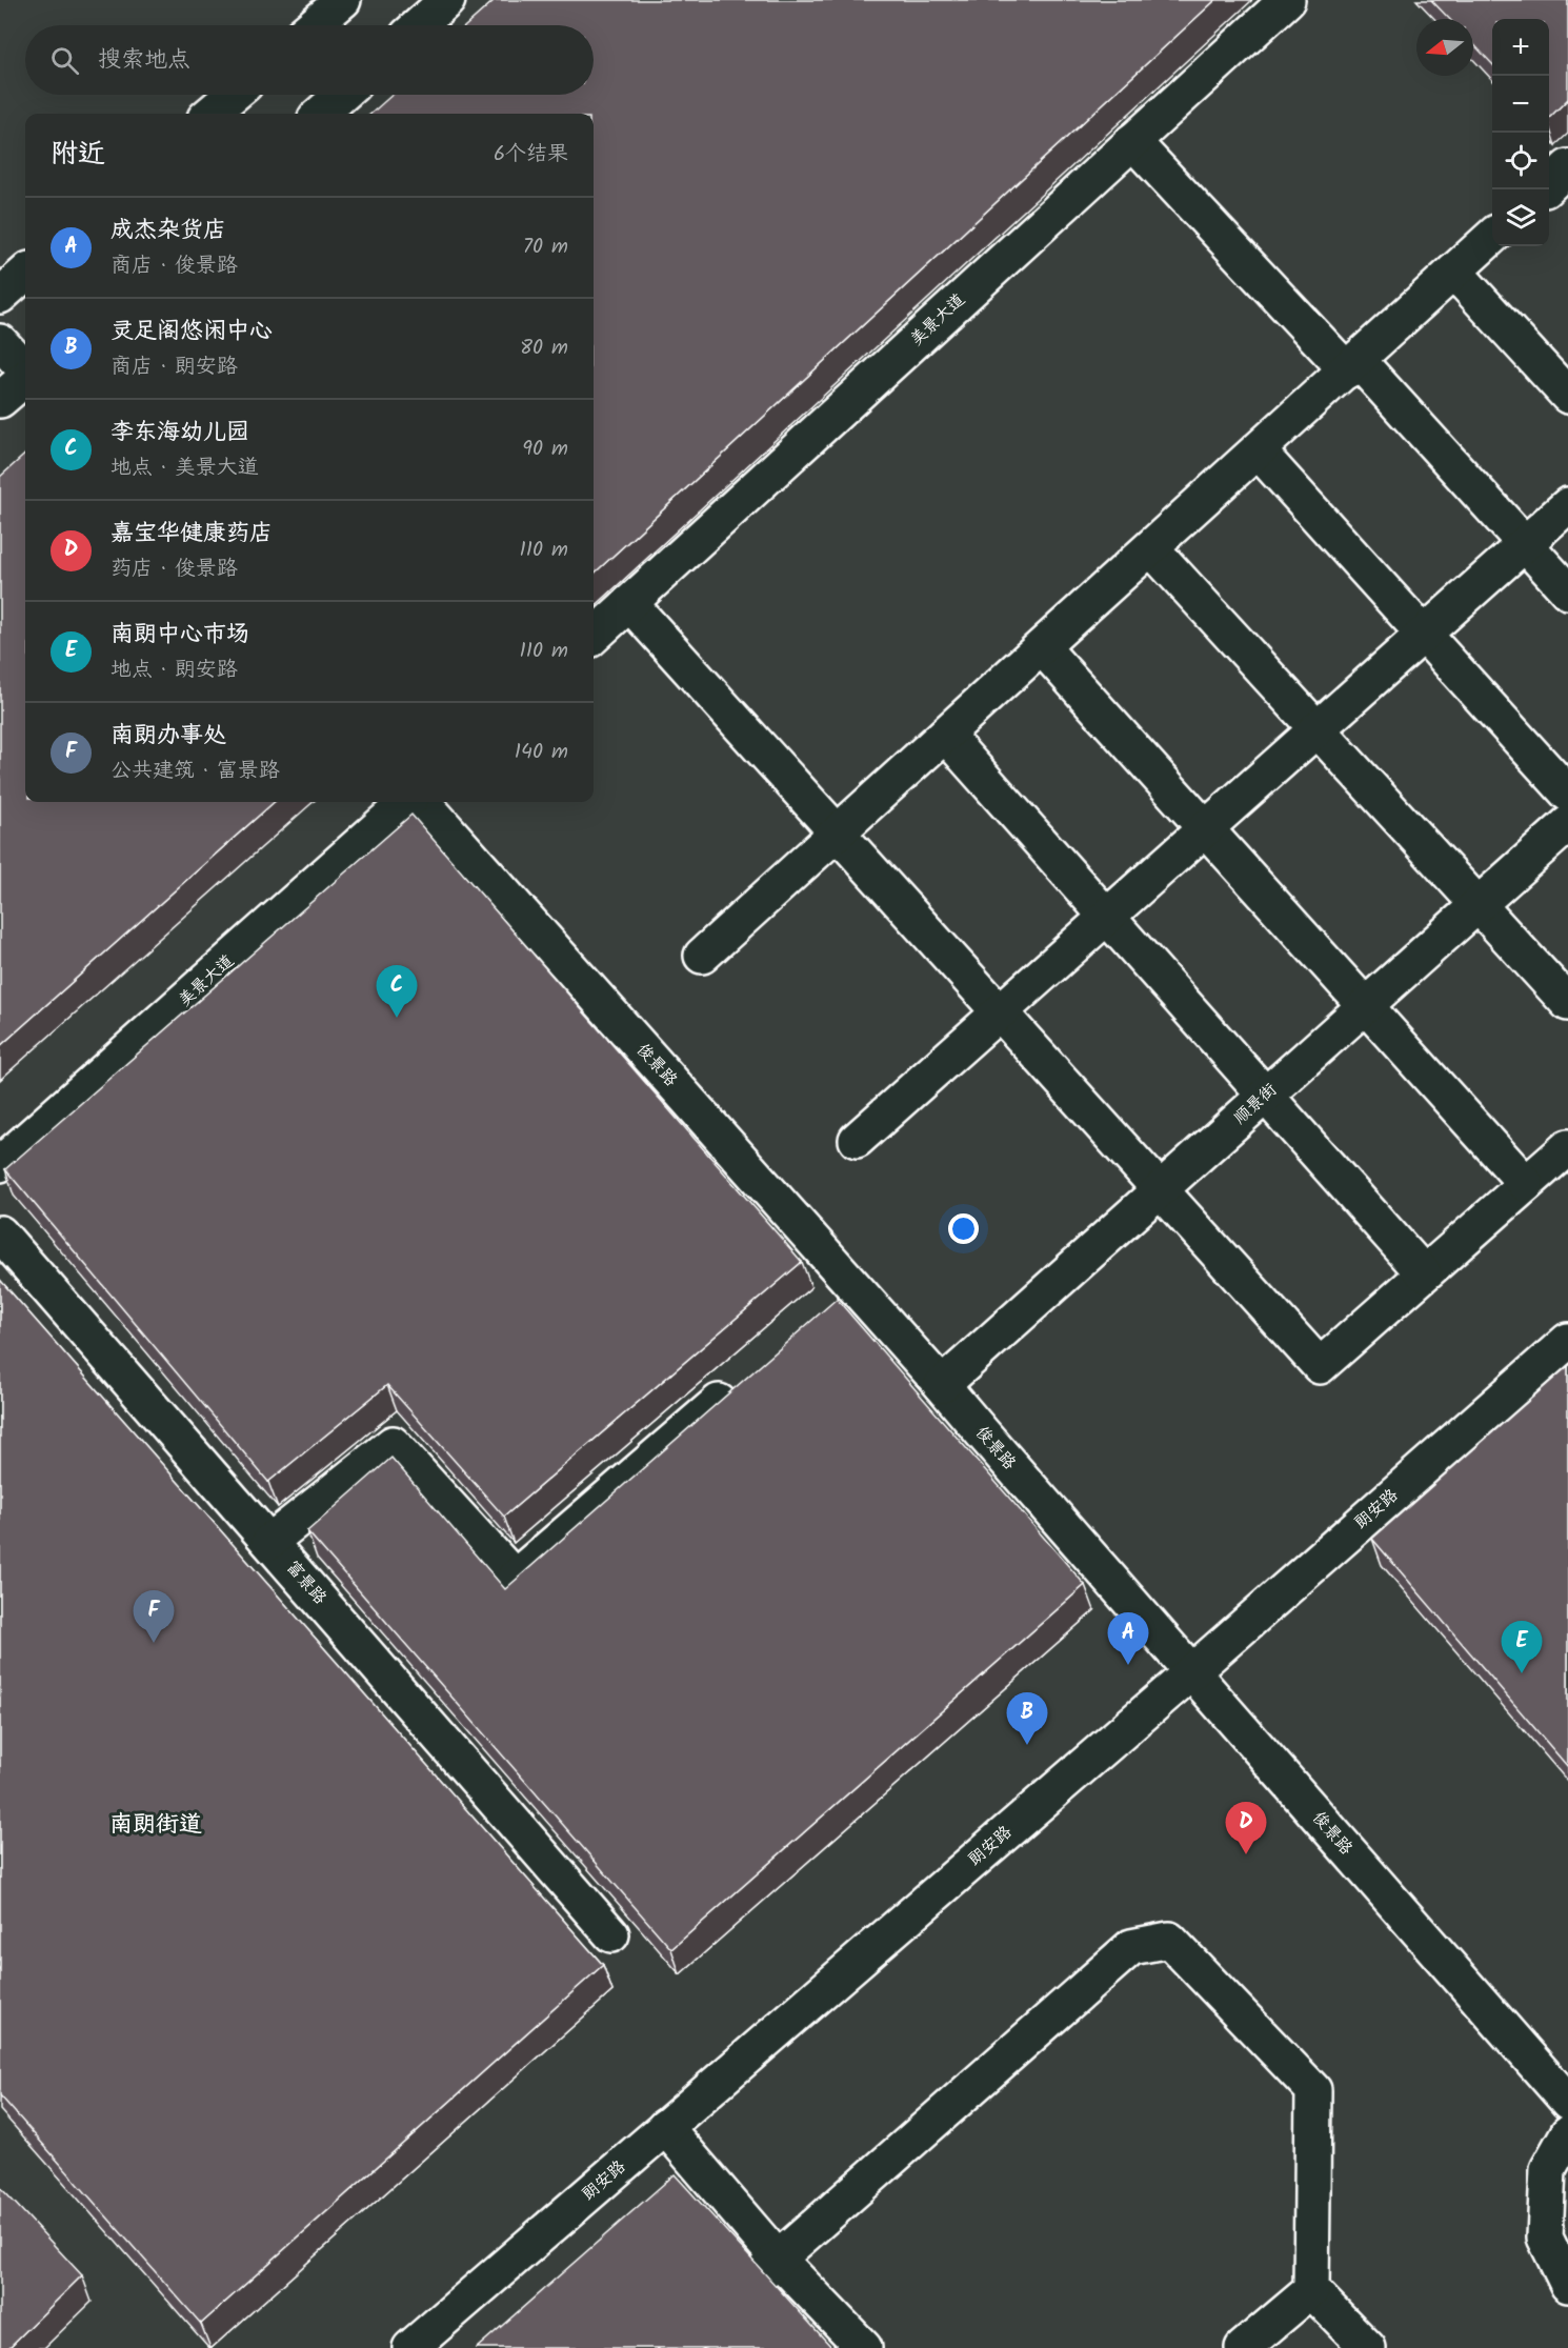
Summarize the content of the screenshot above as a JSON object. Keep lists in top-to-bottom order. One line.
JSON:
{"streets":{"street":["美景大道","俊景路","顺景街","朗安路","富景路"]},"crossings":[["俊景路","顺景街"],["俊景路","朗安路"]],"districts":["南朗街道"],"north":"left","page":{"map_buttons":["+","−"],"search":"搜索地点","heading":["附近","6个结果"],"list":[{"mark":"A","name":"成杰杂货店","note":"商店 · 俊景路","value":"70 m"},{"mark":"B","name":"灵足阁悠闲中心","note":"商店 · 朗安路","value":"80 m"},{"mark":"C","name":"李东海幼儿园","note":"地点 · 美景大道","value":"90 m"},{"mark":"D","name":"嘉宝华健康药店","note":"药店 · 俊景路","value":"110 m"},{"mark":"E","name":"南朗中心市场","note":"地点 · 朗安路","value":"110 m"},{"mark":"F","name":"南朗办事处","note":"公共建筑 · 富景路","value":"140 m"}],"pins":["C","F","A","E","B","D"]}}
